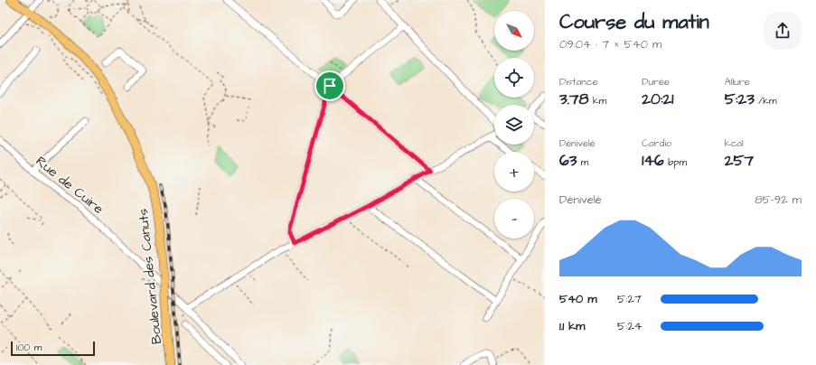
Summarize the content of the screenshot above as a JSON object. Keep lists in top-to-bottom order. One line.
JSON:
{"streets":{"main road":["Boulevard des Canuts"],"street":["Rue de Cuire"]},"scale_bar":"100 m","north":"bottom right","page":{"heading":["Course du matin","09:04 · 7 × 540 m"],"map_buttons":["+","−"],"stats":[["Distance","3.78 km"],["Durée","20:21"],["Allure","5:23 /km"],["Dénivelé","63 m"],["Cardio","146 bpm"],["kcal","257"]],"chart":["Dénivelé","85–92 m"],"list":[{"name":"540 m","note":"5:27"},{"name":"1.1 km","note":"5:24"}],"scale":"100 m"}}
